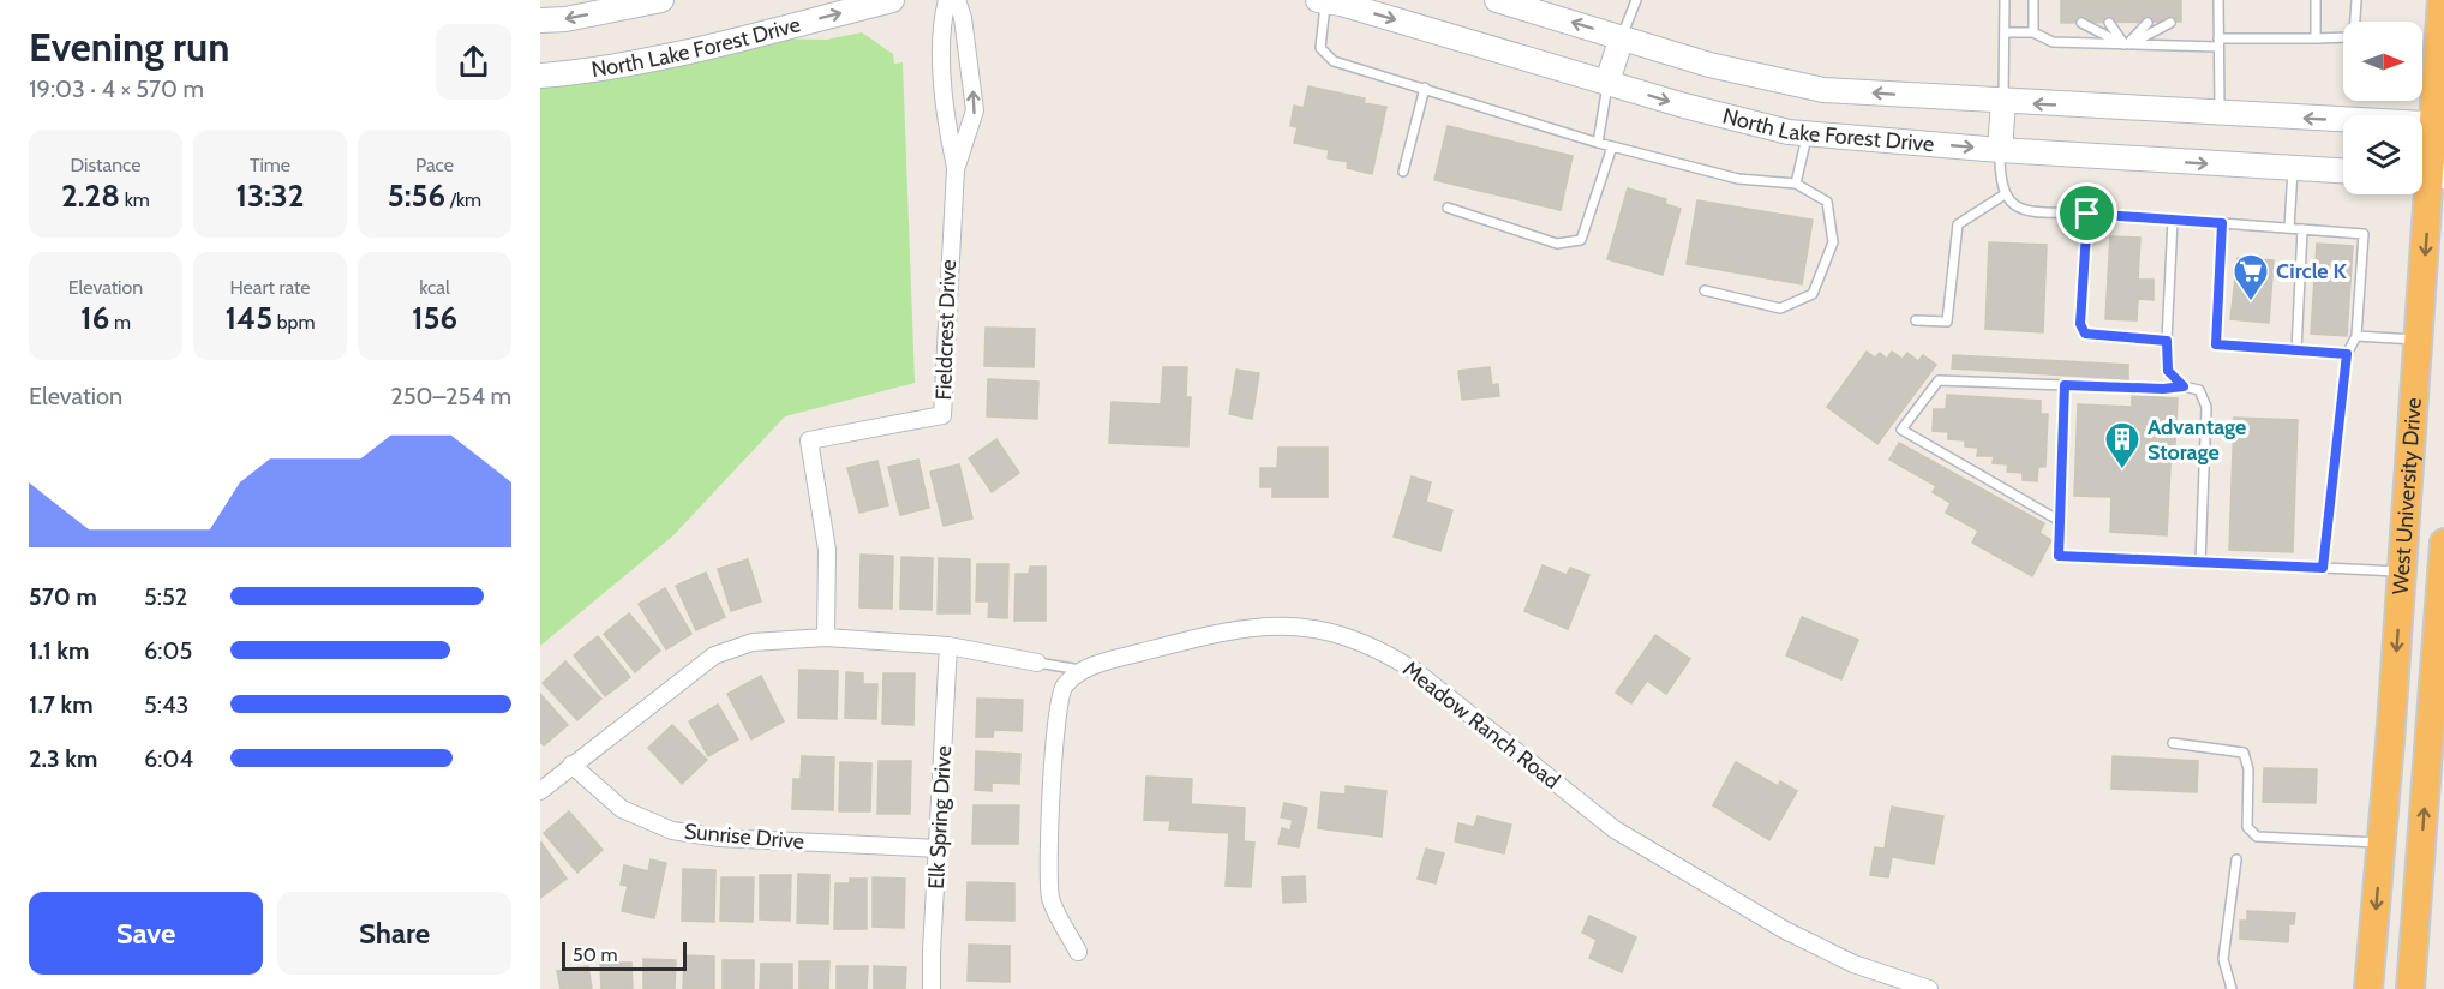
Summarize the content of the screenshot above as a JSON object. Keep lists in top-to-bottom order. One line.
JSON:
{"streets":{"highway":["West University Drive"],"main road":["North Lake Forest Drive"],"street":["Fieldcrest Drive","Meadow Ranch Road","Elk Spring Drive","Sunrise Drive"]},"crossings":[["North Lake Forest Drive","West University Drive"],["Elk Spring Drive","Sunrise Drive"]],"places":{"supermarket":["Circle K"],"building":["Advantage Storage"]},"scale_bar":"50 m","north":"right","page":{"heading":["Evening run","19:03 · 4 × 570 m"],"stats":[["Distance","2.28 km"],["Time","13:32"],["Pace","5:56 /km"],["Elevation","16 m"],["Heart rate","145 bpm"],["kcal","156"]],"chart":["Elevation","250–254 m"],"list":[{"name":"570 m","note":"5:52"},{"name":"1.1 km","note":"6:05"},{"name":"1.7 km","note":"5:43"},{"name":"2.3 km","note":"6:04"}],"buttons":["Save","Share"],"scale":"50 m"}}
